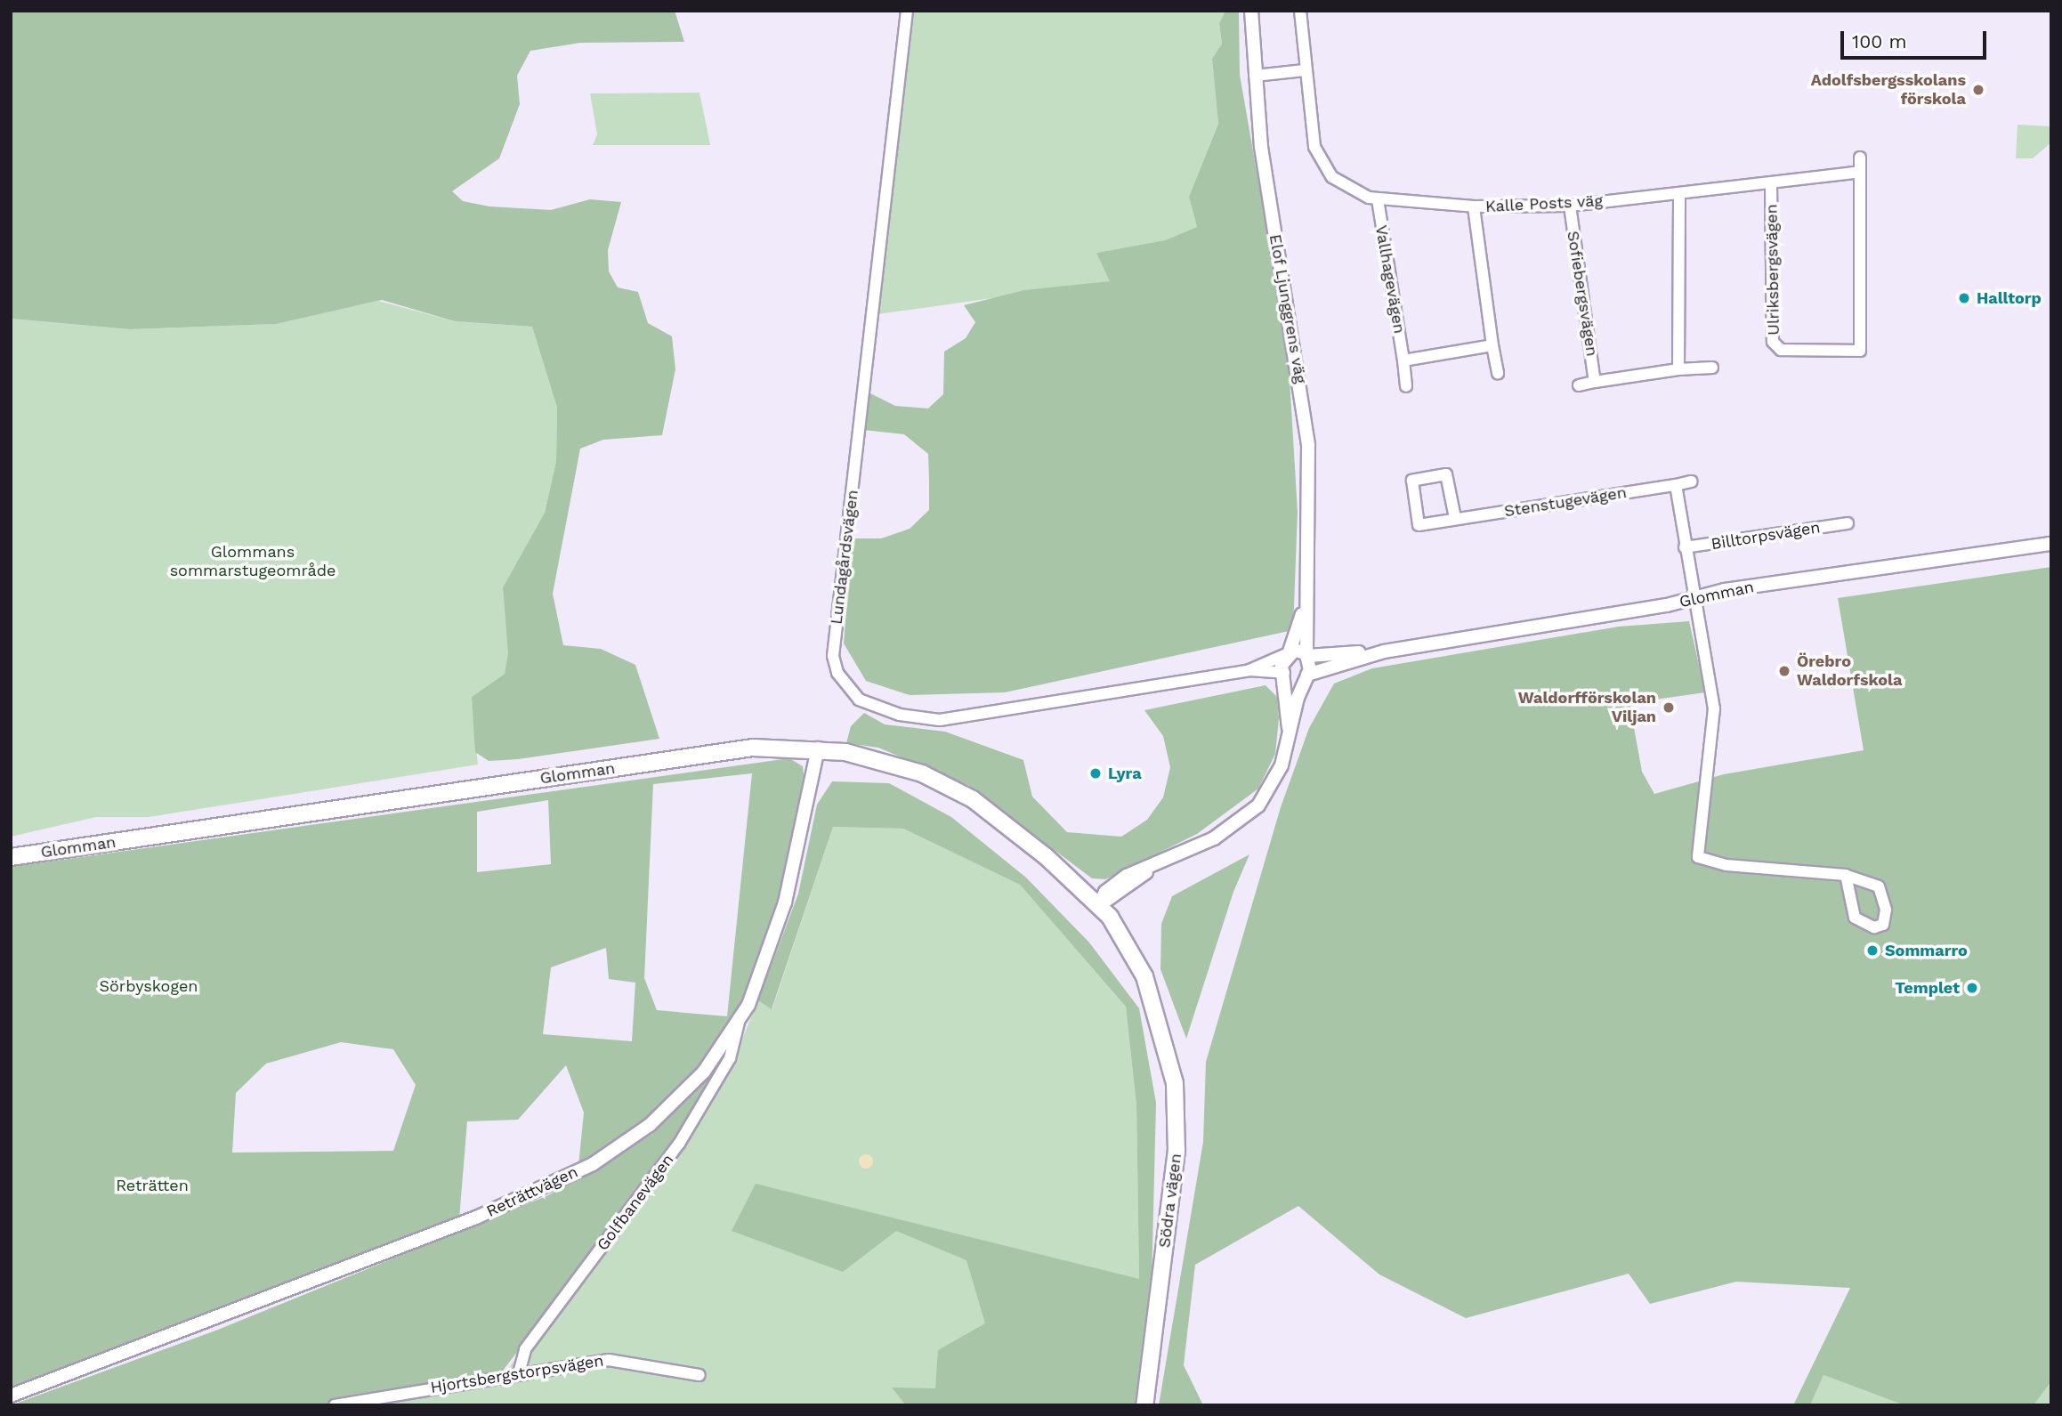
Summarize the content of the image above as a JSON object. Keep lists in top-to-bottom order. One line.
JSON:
{"streets":{"main road":["Glomman","Södra vägen"],"street":["Kalle Posts väg","Ulriksbergsvägen","Vallhagevägen","Sofiebergsvägen","Elof Ljunggrens väg","Stenstugevägen","Billtorpsvägen","Lundagårdsvägen","Reträttvägen","Golfbanevägen","Hjortsbergstorpsvägen"]},"crossings":[["Kalle Posts väg","Ulriksbergsvägen"],["Kalle Posts väg","Vallhagevägen"],["Kalle Posts väg","Sofiebergsvägen"],["Elof Ljunggrens väg","Lundagårdsvägen"],["Elof Ljunggrens väg","Glomman"],["Lundagårdsvägen","Glomman"],["Glomman","Reträttvägen"],["Glomman","Södra vägen"],["Reträttvägen","Golfbanevägen"],["Golfbanevägen","Hjortsbergstorpsvägen"]],"parks":["Glommans sommarstugeområde","Sörbyskogen","Reträtten"],"places":["Adolfsbergsskolans förskola","Halltorp","Örebro Waldorfskola","Waldorfförskolan Viljan","Lyra","Sommarro","Templet"],"scale_bar":"100 m"}
